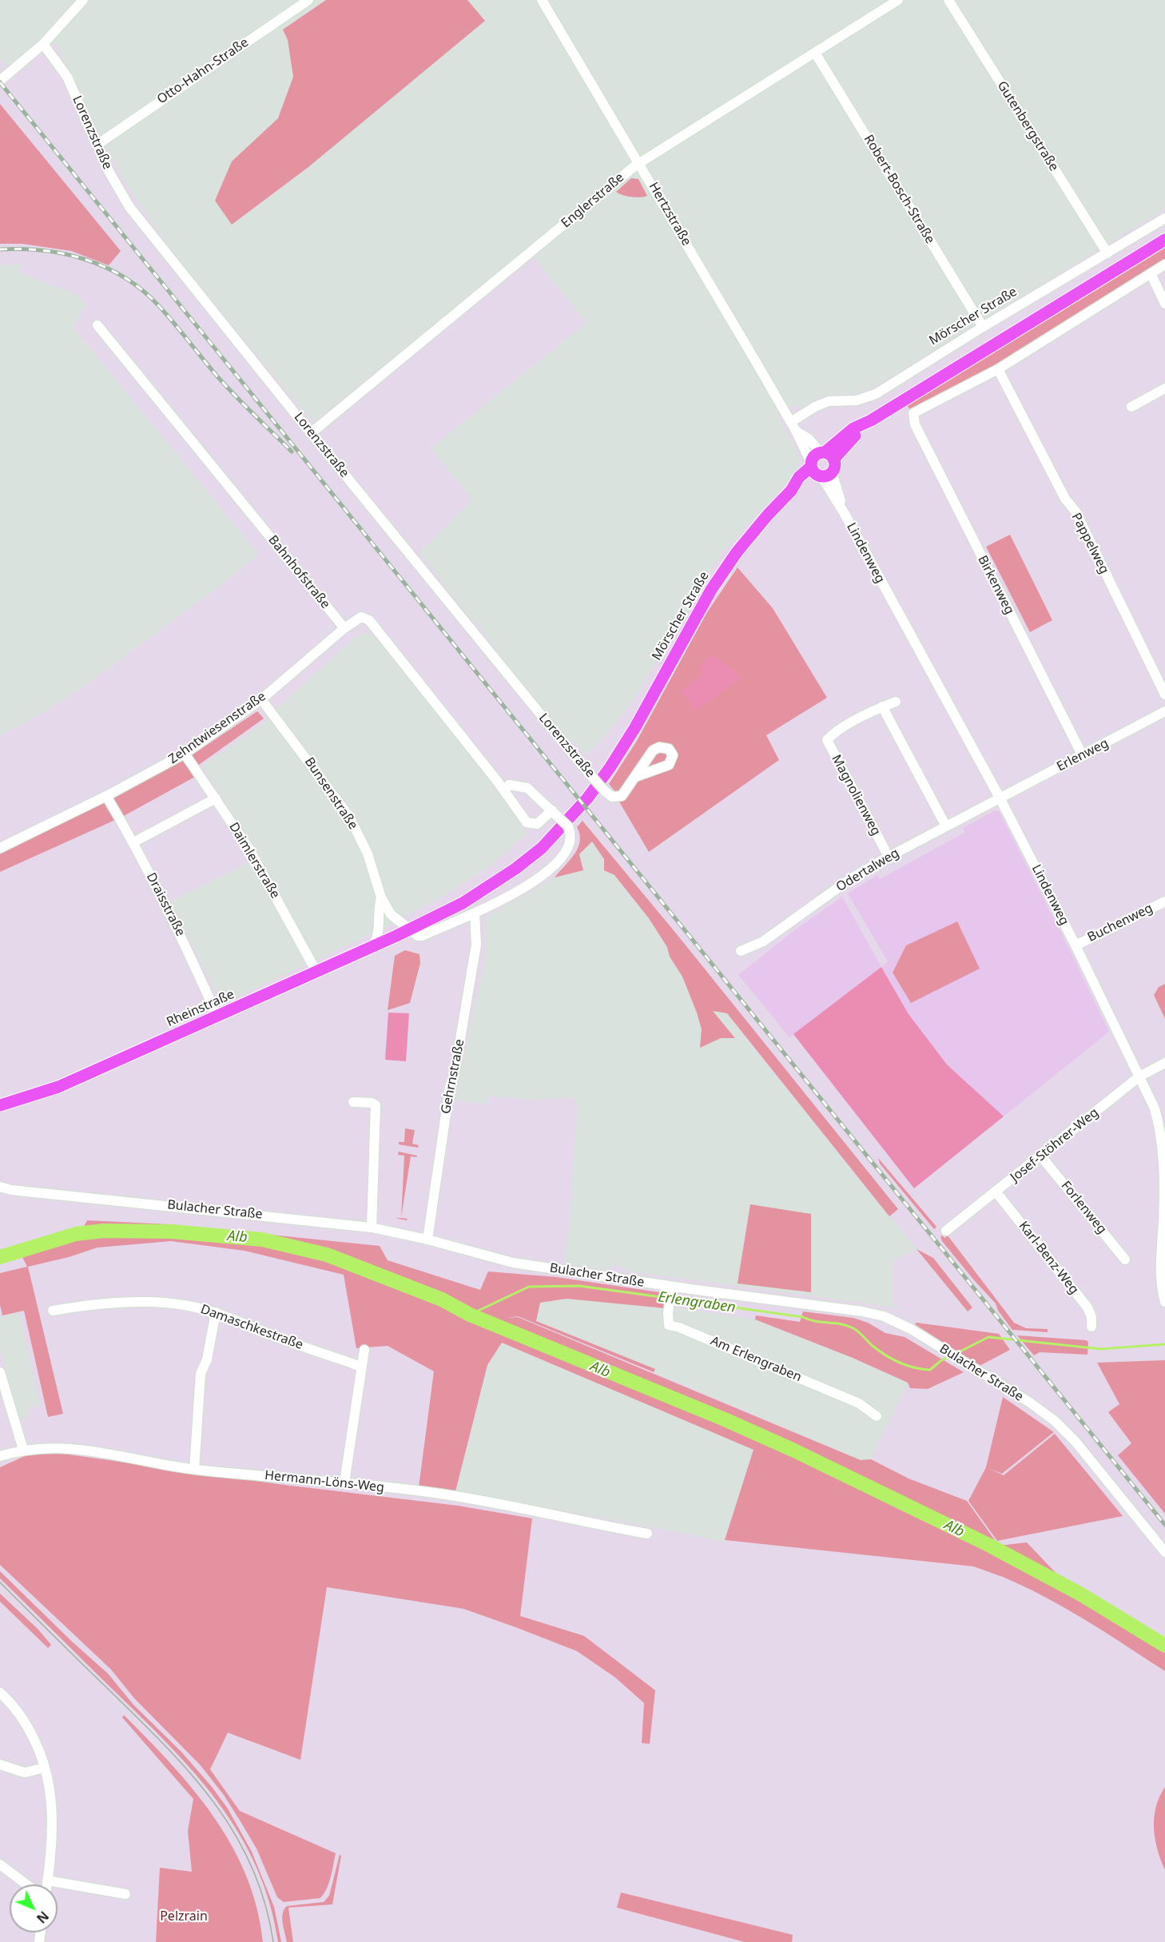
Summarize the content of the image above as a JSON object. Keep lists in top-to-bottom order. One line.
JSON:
{"streets":{"main road":["Mörscher Straße","Rheinstraße"],"street":["Otto-Hahn-Straße","Gutenbergstraße","Lorenzstraße","Robert-Bosch-Straße","Englerstraße","Hertzstraße","Pappelweg","Lindenweg","Bahnhofstraße","Birkenweg","Zehntwiesenstraße","Erlenweg","Bunsenstraße","Magnolienweg","Daimlerstraße","Odertalweg","Draisstraße","Buchenweg","Gehrnstraße","Josef-Stöhrer-Weg","Forlenweg","Bulacher Straße","Karl-Benz-Weg","Damaschkestraße","Am Erlengraben","Hermann-Löns-Weg"]},"crossings":[["Otto-Hahn-Straße","Lorenzstraße"],["Gutenbergstraße","Mörscher Straße"],["Lorenzstraße","Englerstraße"],["Robert-Bosch-Straße","Englerstraße"],["Robert-Bosch-Straße","Mörscher Straße"],["Englerstraße","Hertzstraße"],["Hertzstraße","Mörscher Straße"],["Hertzstraße","Lindenweg"],["Mörscher Straße","Lindenweg"],["Mörscher Straße","Rheinstraße"],["Pappelweg","Birkenweg"],["Lindenweg","Erlenweg"],["Lindenweg","Odertalweg"],["Lindenweg","Buchenweg"],["Lindenweg","Josef-Stöhrer-Weg"],["Bahnhofstraße","Zehntwiesenstraße"],["Birkenweg","Erlenweg"],["Zehntwiesenstraße","Bunsenstraße"],["Zehntwiesenstraße","Daimlerstraße"],["Zehntwiesenstraße","Draisstraße"],["Erlenweg","Odertalweg"],["Bunsenstraße","Rheinstraße"],["Magnolienweg","Odertalweg"],["Daimlerstraße","Rheinstraße"],["Draisstraße","Rheinstraße"],["Gehrnstraße","Bulacher Straße"],["Josef-Stöhrer-Weg","Forlenweg"],["Josef-Stöhrer-Weg","Karl-Benz-Weg"],["Bulacher Straße","Am Erlengraben"]],"water":["Alb","Erlengraben"],"parks":["Pelzrain"],"north":"bottom right"}
